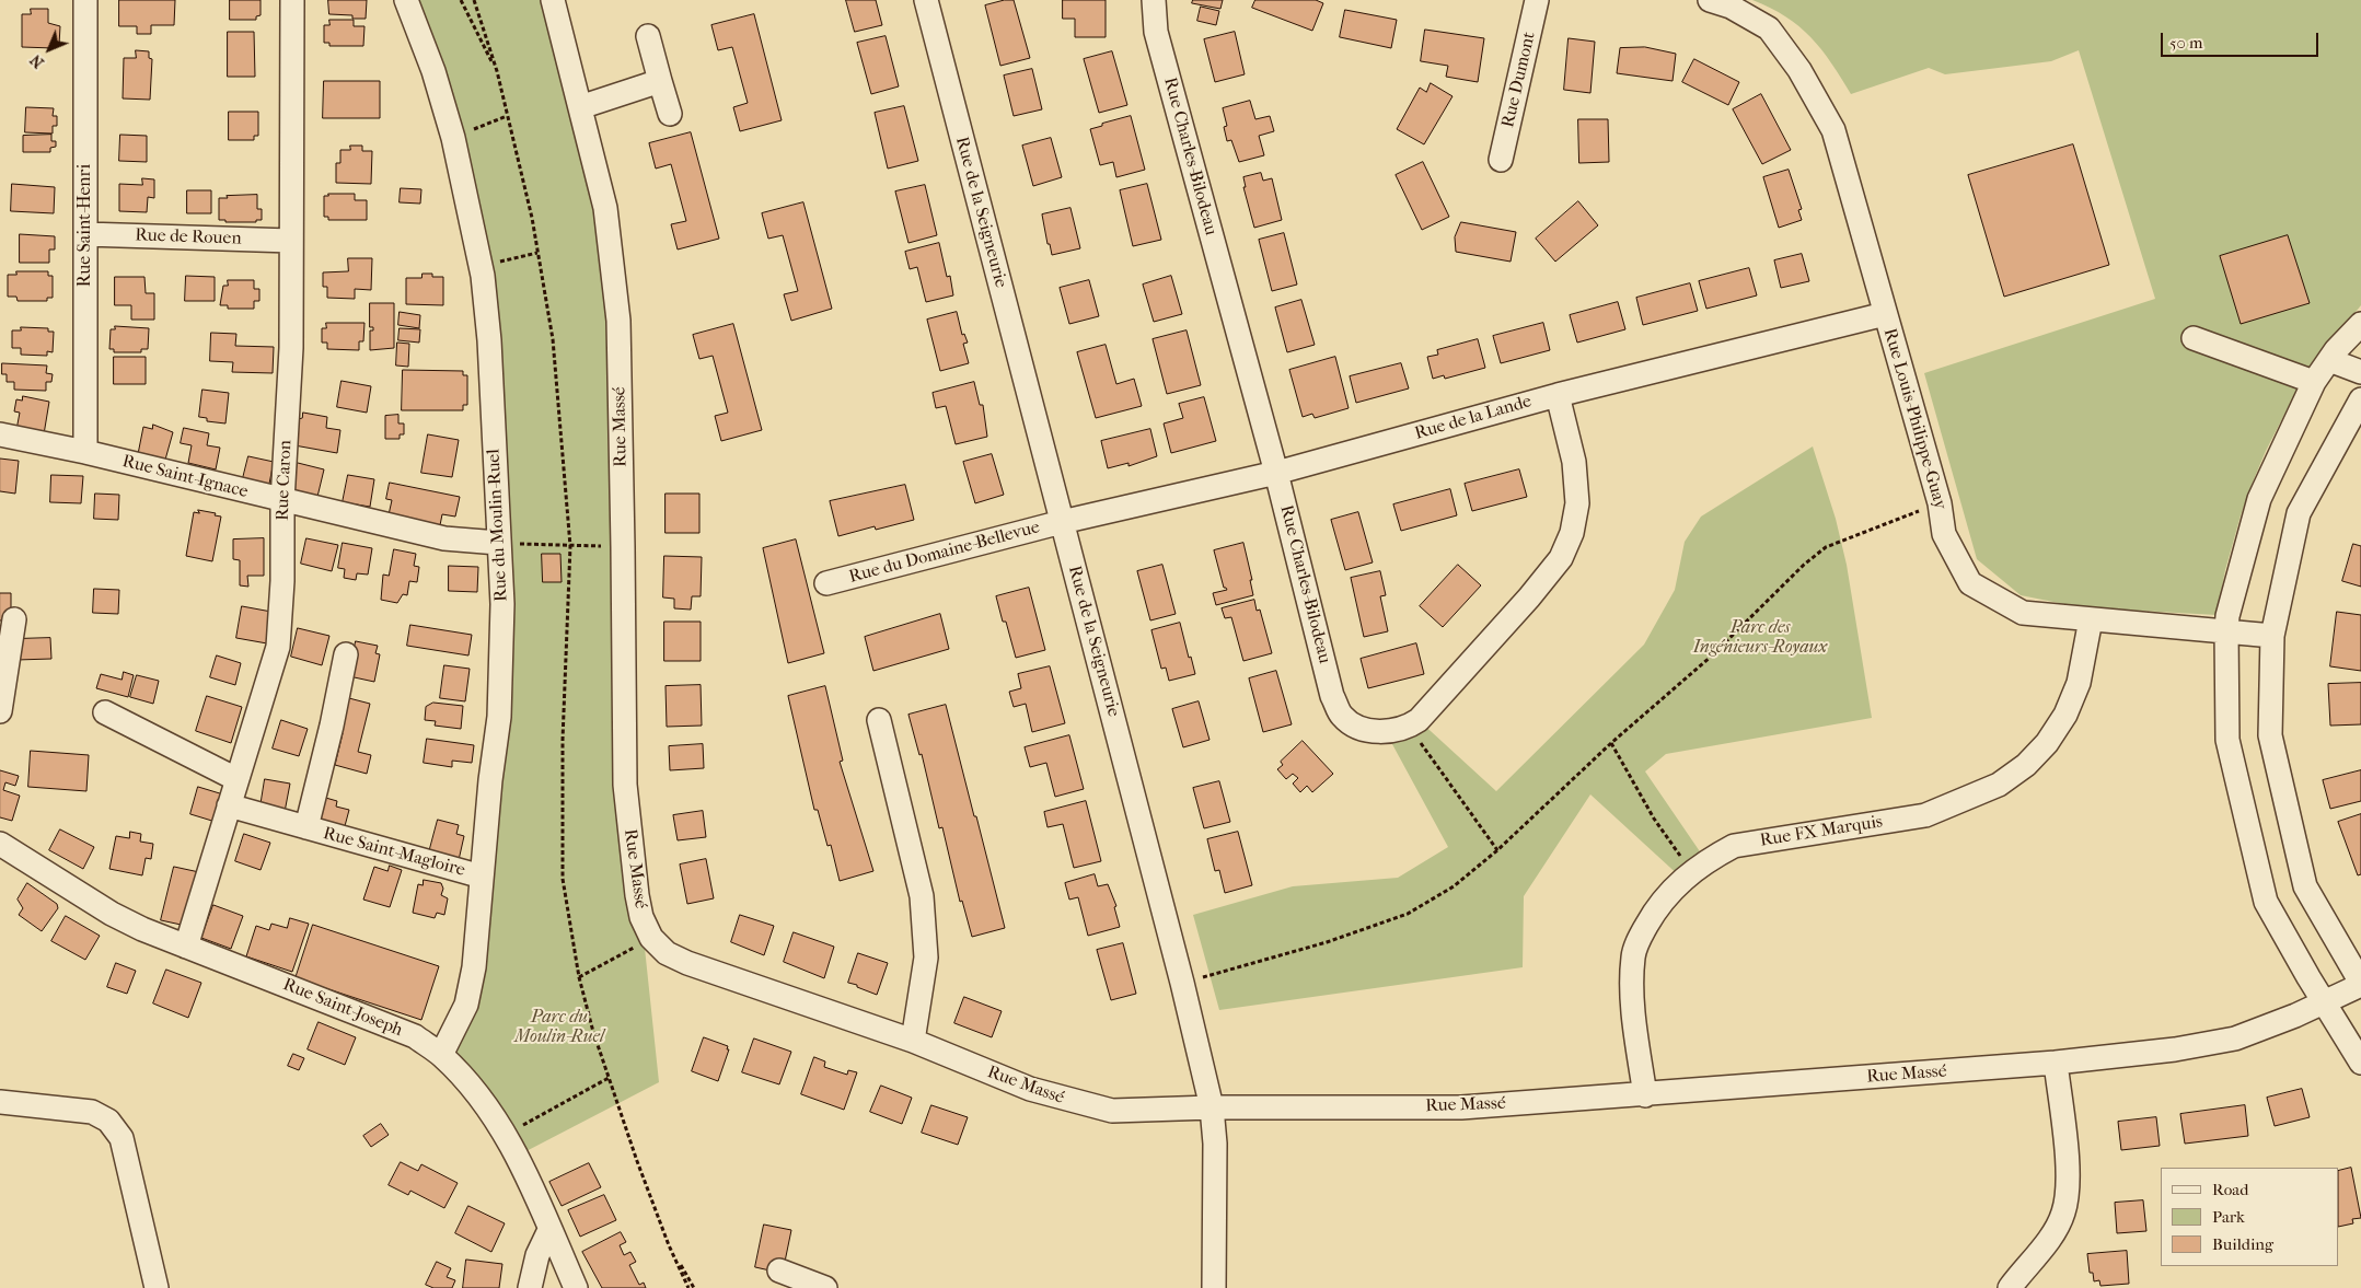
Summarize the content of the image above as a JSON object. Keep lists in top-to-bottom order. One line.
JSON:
{"streets":{"street":["Rue Dumont","Rue Charles-Bilodeau","Rue de la Seigneurie","Rue Saint-Henri","Rue de Rouen","Rue de la Lande","Rue Louis-Philippe-Guay","Rue Massé","Rue Saint-Ignace","Rue Caron","Rue du Moulin-Ruel","Rue du Domaine-Bellevue","Rue FX Marquis","Rue Saint-Magloire","Rue Saint-Joseph"]},"crossings":[["Rue Charles-Bilodeau","Rue de la Lande"],["Rue de la Seigneurie","Rue de la Lande"],["Rue de la Seigneurie","Rue Massé"],["Rue de la Seigneurie","Rue du Domaine-Bellevue"],["Rue Saint-Henri","Rue de Rouen"],["Rue Saint-Henri","Rue Saint-Ignace"],["Rue de Rouen","Rue Caron"],["Rue de la Lande","Rue Louis-Philippe-Guay"],["Rue de la Lande","Rue du Domaine-Bellevue"],["Rue Louis-Philippe-Guay","Rue FX Marquis"],["Rue Massé","Rue FX Marquis"],["Rue Saint-Ignace","Rue Caron"],["Rue Saint-Ignace","Rue du Moulin-Ruel"],["Rue Caron","Rue Saint-Magloire"],["Rue Caron","Rue Saint-Joseph"],["Rue du Moulin-Ruel","Rue Saint-Magloire"],["Rue du Moulin-Ruel","Rue Saint-Joseph"]],"parks":["Parc des Ingénieurs-Royaux","Parc du Moulin-Ruel"],"legend":["Road","Park","Building"],"scale_bar":"50 m","north":"bottom left"}
